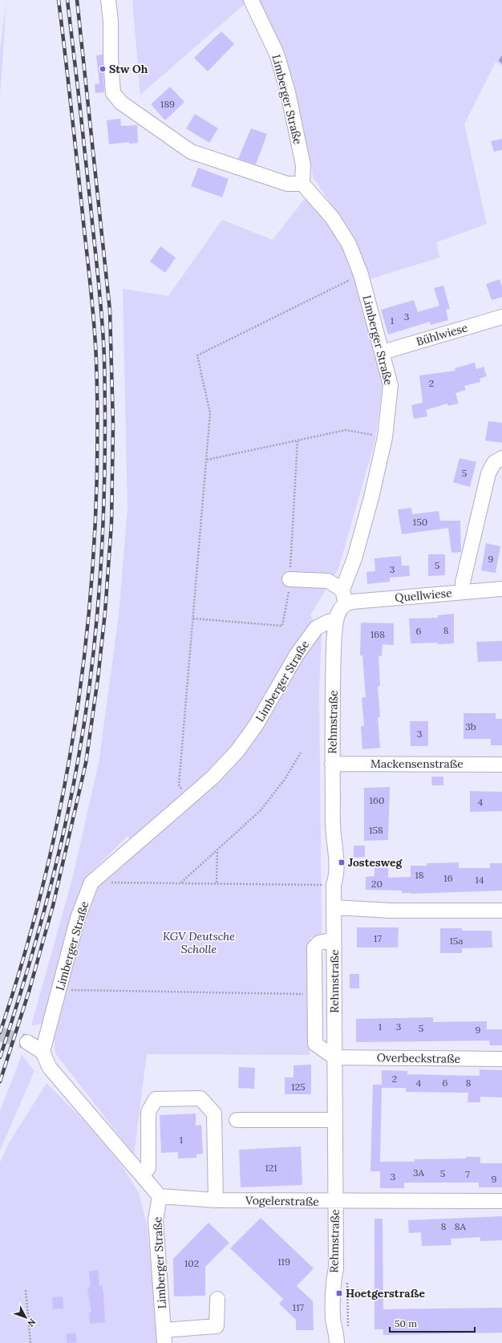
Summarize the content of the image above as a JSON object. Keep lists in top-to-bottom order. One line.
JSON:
{"streets":{"street":["Limberger Straße","Bühlwiese","Quellwiese","Rehmstraße","Mackensenstraße","Overbeckstraße","Vogelerstraße"]},"crossings":[["Limberger Straße","Bühlwiese"],["Limberger Straße","Rehmstraße"],["Limberger Straße","Vogelerstraße"],["Rehmstraße","Mackensenstraße"],["Rehmstraße","Overbeckstraße"],["Rehmstraße","Vogelerstraße"]],"parks":["KGV Deutsche Scholle"],"places":{"other":["Stw Oh"],"transit":["Jostesweg","Hoetgerstraße"]},"house_numbers":["189","3","1","2","5","150","9","5","3","8","6","168","3b","3","160","4","158","18","16","14","20","17","15a","1","3","5","9","2","4","6","8","125","1","121","3A","5","7","3","9","8","8A","119","102","117"],"scale_bar":"50 m","north":"bottom right"}
